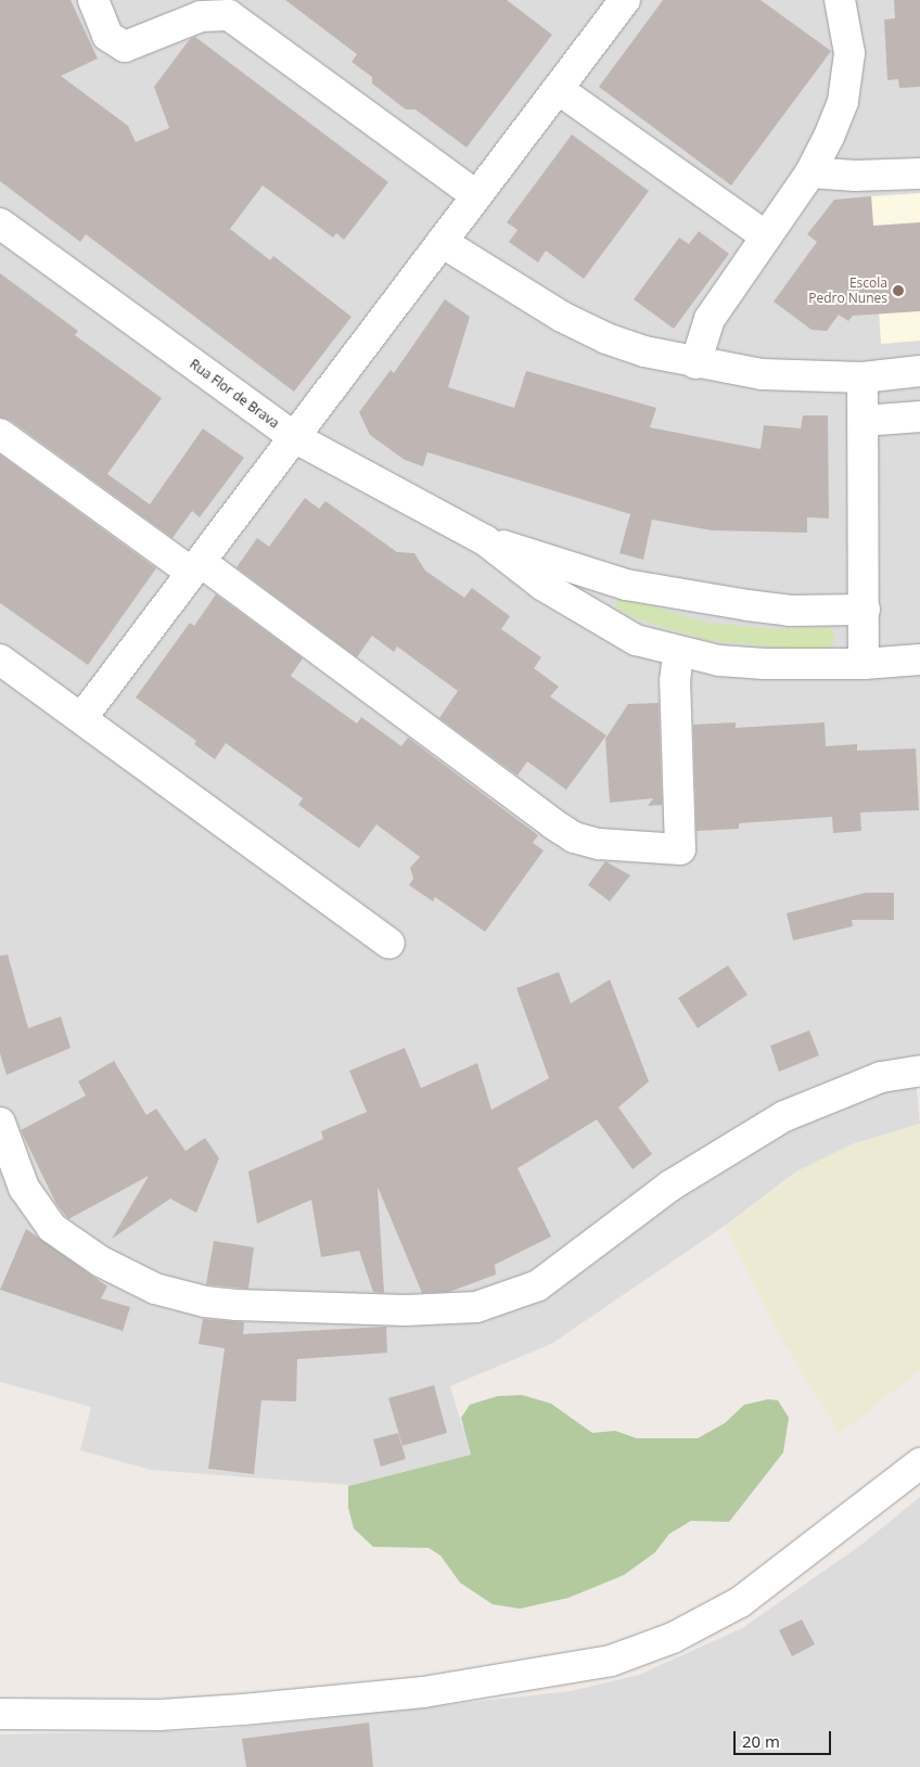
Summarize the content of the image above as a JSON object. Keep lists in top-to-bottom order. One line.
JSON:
{"streets":{"street":["Rua Flor de Brava"]},"places":["Escola Pedro Nunes"],"scale_bar":"20 m"}
